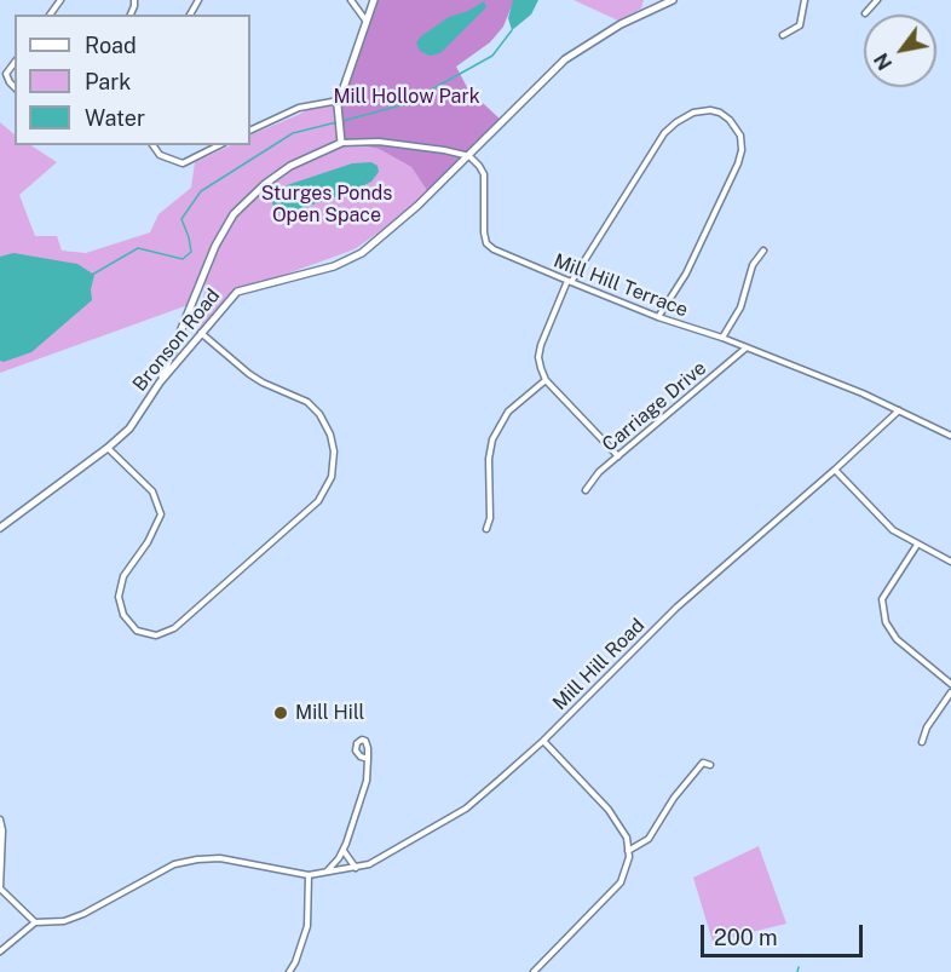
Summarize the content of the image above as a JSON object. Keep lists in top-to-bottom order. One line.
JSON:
{"streets":{"main road":["Bronson Road"],"street":["Mill Hill Terrace","Carriage Drive","Mill Hill Road"]},"crossings":[["Mill Hill Terrace","Bronson Road"],["Mill Hill Terrace","Carriage Drive"],["Mill Hill Terrace","Mill Hill Road"]],"parks":["Mill Hollow Park","Sturges Ponds Open Space"],"places":["Mill Hill"],"legend":["Road","Park","Water"],"scale_bar":"200 m","north":"bottom left"}
